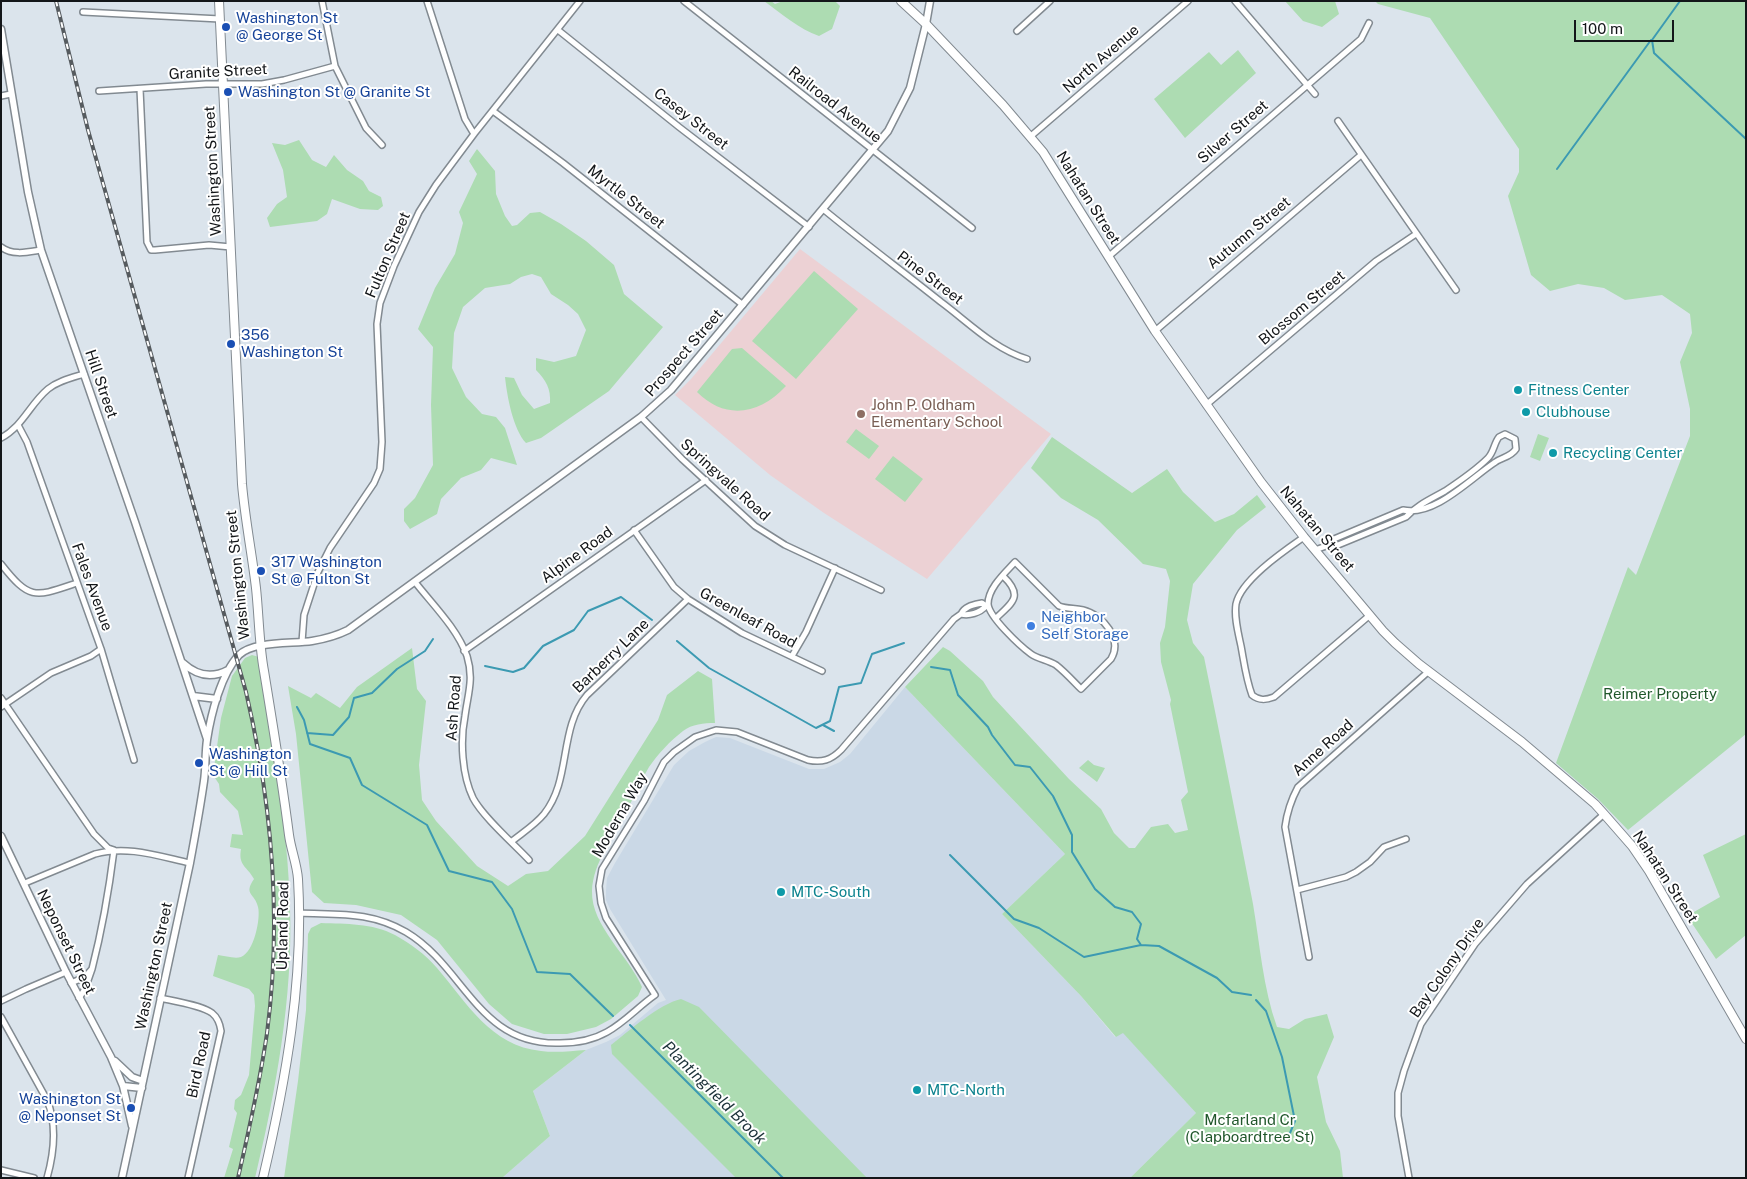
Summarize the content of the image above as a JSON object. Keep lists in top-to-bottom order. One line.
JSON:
{"streets":{"main road":["Washington Street","Nahatan Street","Upland Road"],"street":["North Avenue","Granite Street","Railroad Avenue","Casey Street","Silver Street","Myrtle Street","Autumn Street","Fulton Street","Pine Street","Blossom Street","Prospect Street","Hill Street","Springvale Road","Alpine Road","Fales Avenue","Greenleaf Road","Barberry Lane","Ash Road","Anne Road","Moderna Way","Neponset Street","Bay Colony Drive","Bird Road"]},"crossings":[["North Avenue","Nahatan Street"],["Granite Street","Washington Street"],["Railroad Avenue","Prospect Street"],["Casey Street","Fulton Street"],["Casey Street","Prospect Street"],["Silver Street","Nahatan Street"],["Washington Street","Prospect Street"],["Washington Street","Hill Street"],["Washington Street","Upland Road"],["Washington Street","Neponset Street"],["Washington Street","Bird Road"],["Myrtle Street","Fulton Street"],["Myrtle Street","Prospect Street"],["Nahatan Street","Autumn Street"],["Nahatan Street","Blossom Street"],["Nahatan Street","Prospect Street"],["Nahatan Street","Anne Road"],["Nahatan Street","Bay Colony Drive"],["Fulton Street","Prospect Street"],["Pine Street","Prospect Street"],["Prospect Street","Springvale Road"],["Prospect Street","Ash Road"],["Prospect Street","Upland Road"],["Springvale Road","Alpine Road"],["Alpine Road","Greenleaf Road"],["Alpine Road","Ash Road"],["Greenleaf Road","Barberry Lane"],["Barberry Lane","Ash Road"],["Moderna Way","Upland Road"]],"water":["Plantingfield Brook"],"parks":["Reimer Property","Mcfarland Cr (Clapboardtree St)"],"places":["Washington St @ George St","Washington St @ Granite St","356 Washington St","Fitness Center","Clubhouse","John P. Oldham Elementary School","Recycling Center","317 Washington St @ Fulton St","Neighbor Self Storage","Washington St @ Hill St","MTC-South","MTC-North","Washington St @ Neponset St"],"scale_bar":"100 m"}
